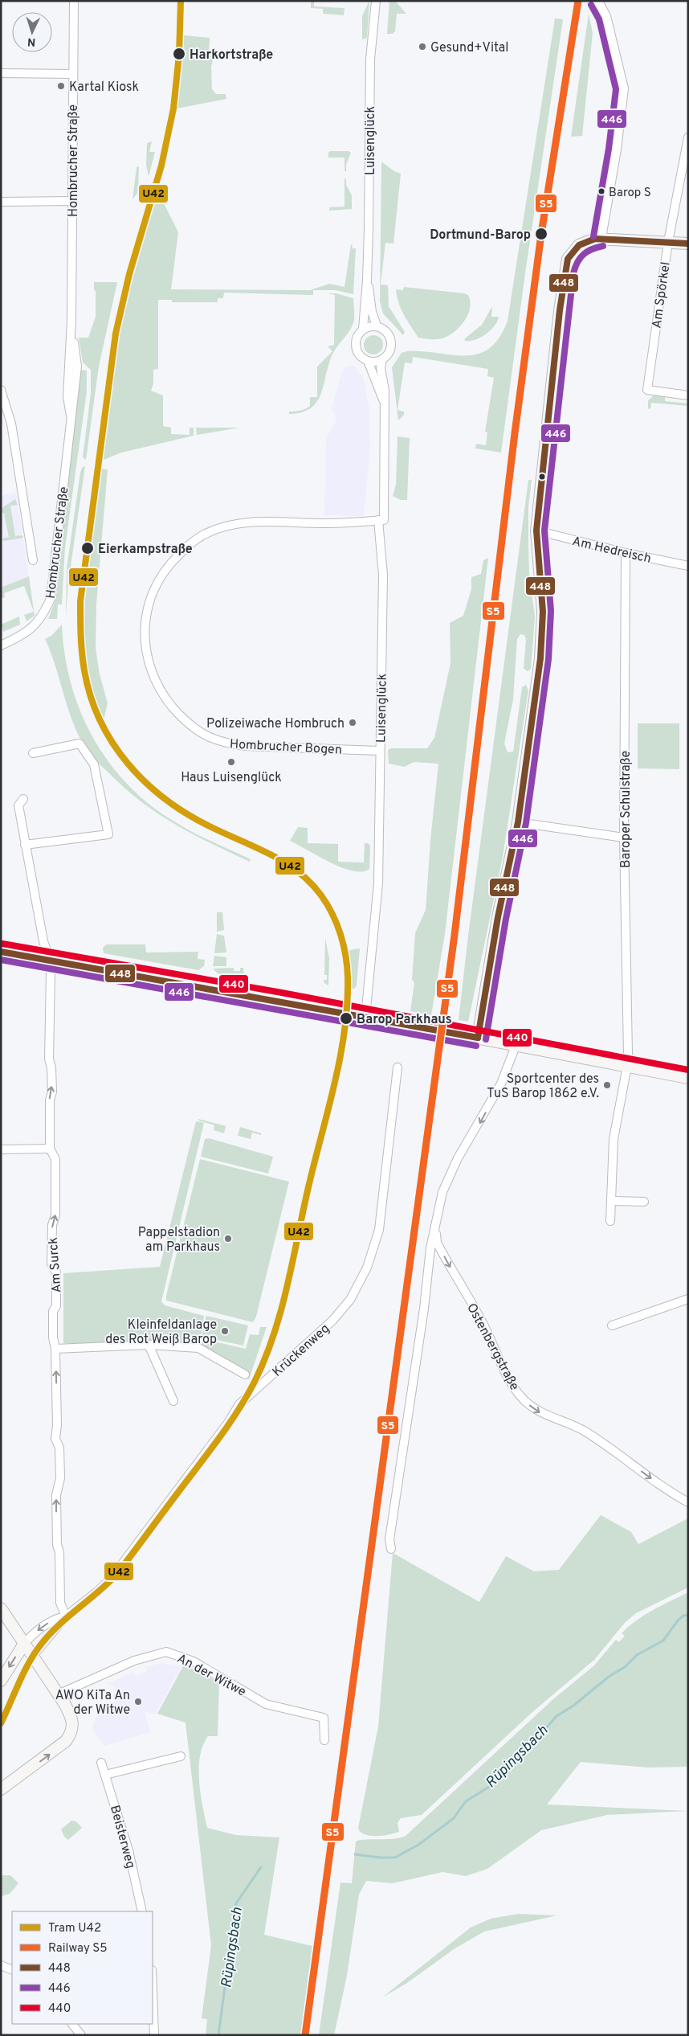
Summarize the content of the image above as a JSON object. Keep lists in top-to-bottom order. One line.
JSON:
{"streets":{"main road":["Krückenweg"],"street":["Luisenglück","Hombrucher Straße","Am Spörkel","Am Hedreisch","Hombrucher Bogen","Baroper Schulstraße","Am Surck","Ostenbergstraße","An der Witwe","Beisterweg"]},"crossings":[["Luisenglück","Hombrucher Bogen"],["Am Hedreisch","Baroper Schulstraße"],["Am Surck","Krückenweg"]],"one_way":["Am Surck","Ostenbergstraße"],"water":["Rüpingsbach"],"places":["Gesund+Vital","Harkortstraße","Kartal Kiosk","Barop S","Dortmund-Barop","Eierkampstraße","Polizeiwache Hombruch","Haus Luisenglück","Barop Parkhaus","Sportcenter des TuS Barop 1862 e.V.","Pappelstadion am Parkhaus","Kleinfeldanlage des Rot Weiß Barop","AWO KiTa An der Witwe"],"lines":["tram line U42","rail line S5","transit line 446","transit line 448","transit line 440"],"legend":["Tram U42","Railway S5","448","446","440"],"north":"bottom"}
